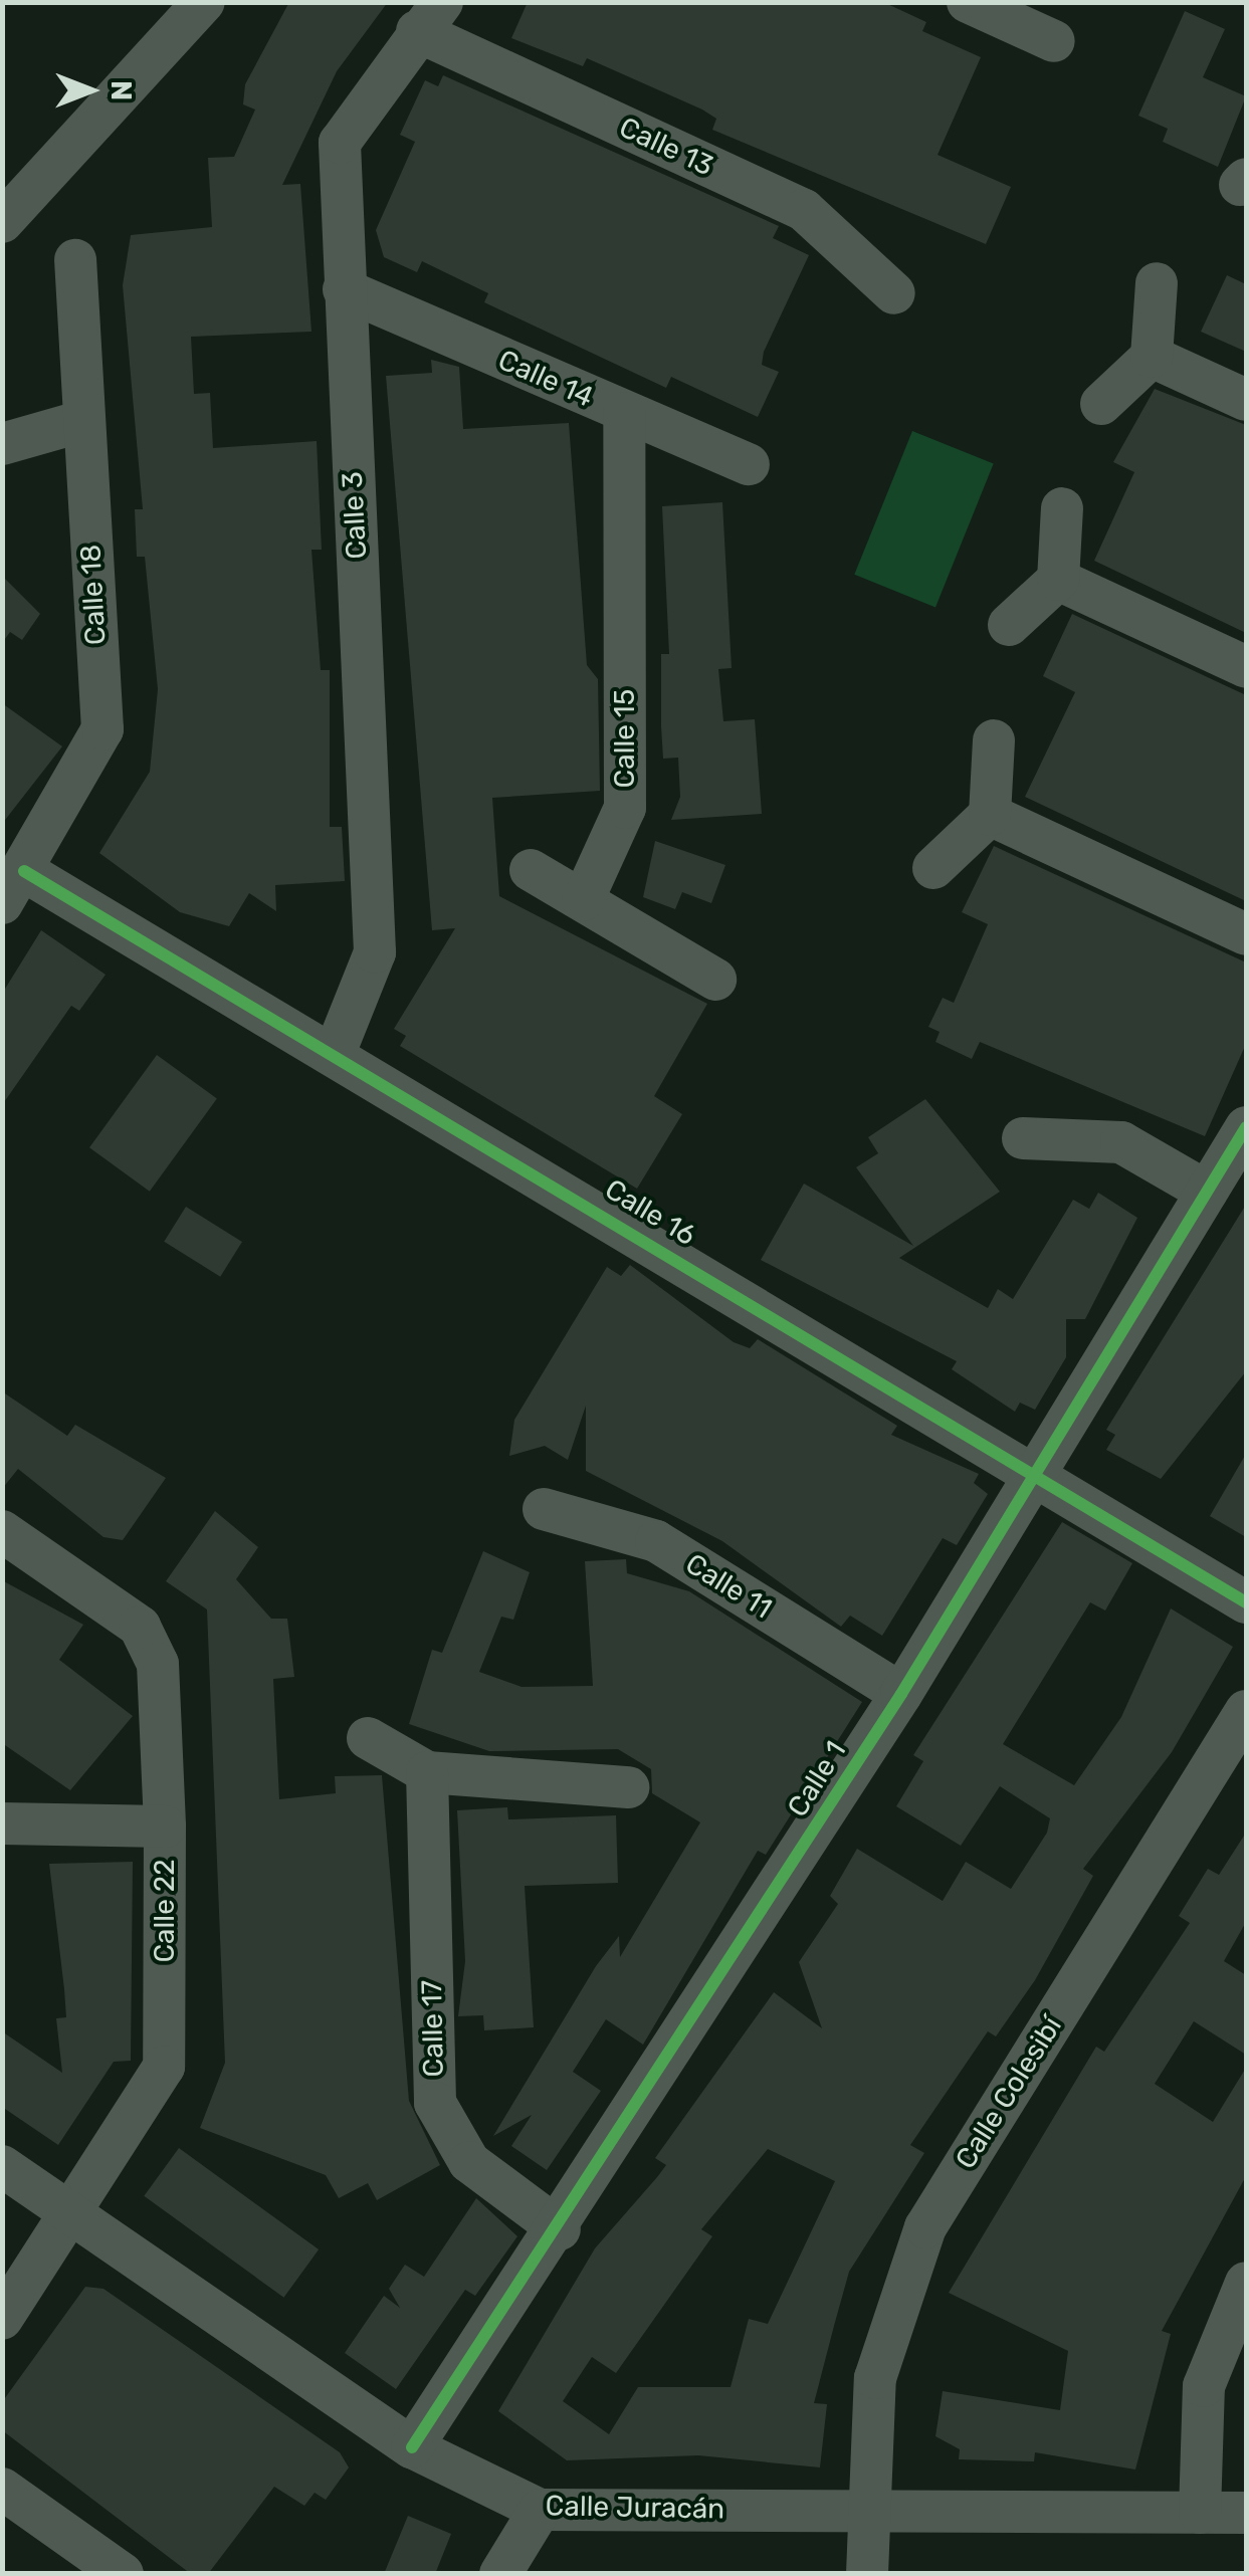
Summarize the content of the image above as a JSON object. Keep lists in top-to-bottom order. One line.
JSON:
{"streets":{"street":["Calle 13","Calle 14","Calle 3","Calle 18","Calle 15","Calle 16","Calle 11","Calle 1","Calle 22","Calle 17","Calle Colesibí","Calle Juracán"]},"crossings":[["Calle 13","Calle 3"],["Calle 14","Calle 3"],["Calle 14","Calle 15"],["Calle 3","Calle 16"],["Calle 18","Calle 16"],["Calle 16","Calle 1"],["Calle 11","Calle 1"],["Calle 1","Calle 17"],["Calle 1","Calle Juracán"],["Calle 22","Calle Juracán"],["Calle Colesibí","Calle Juracán"]],"north":"right"}
